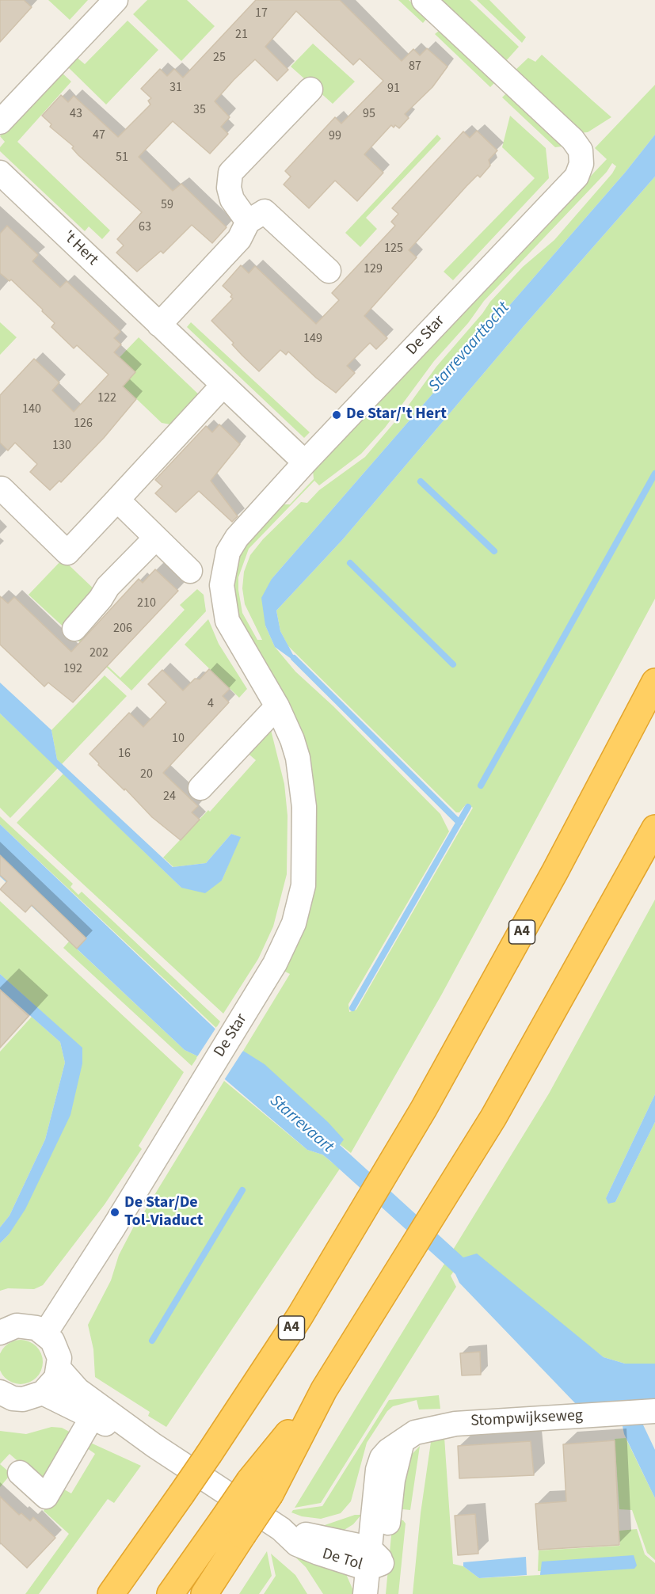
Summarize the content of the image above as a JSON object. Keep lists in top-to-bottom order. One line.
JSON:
{"streets":{"highway":["A4"],"street":["'t Hert","De Star","Stompwijkseweg","De Tol"]},"crossings":[["'t Hert","De Star"],["Stompwijkseweg","De Tol"]],"water":["Starrevaarttocht","Starrevaart"],"places":["De Star/'t Hert","De Star/De Tol-Viaduct"],"house_numbers":["17","21","25","87","31","91","35","43","95","47","99","51","59","63","125","129","149","122","140","126","130","210","206","202","192","4","10","16","20","24"]}
